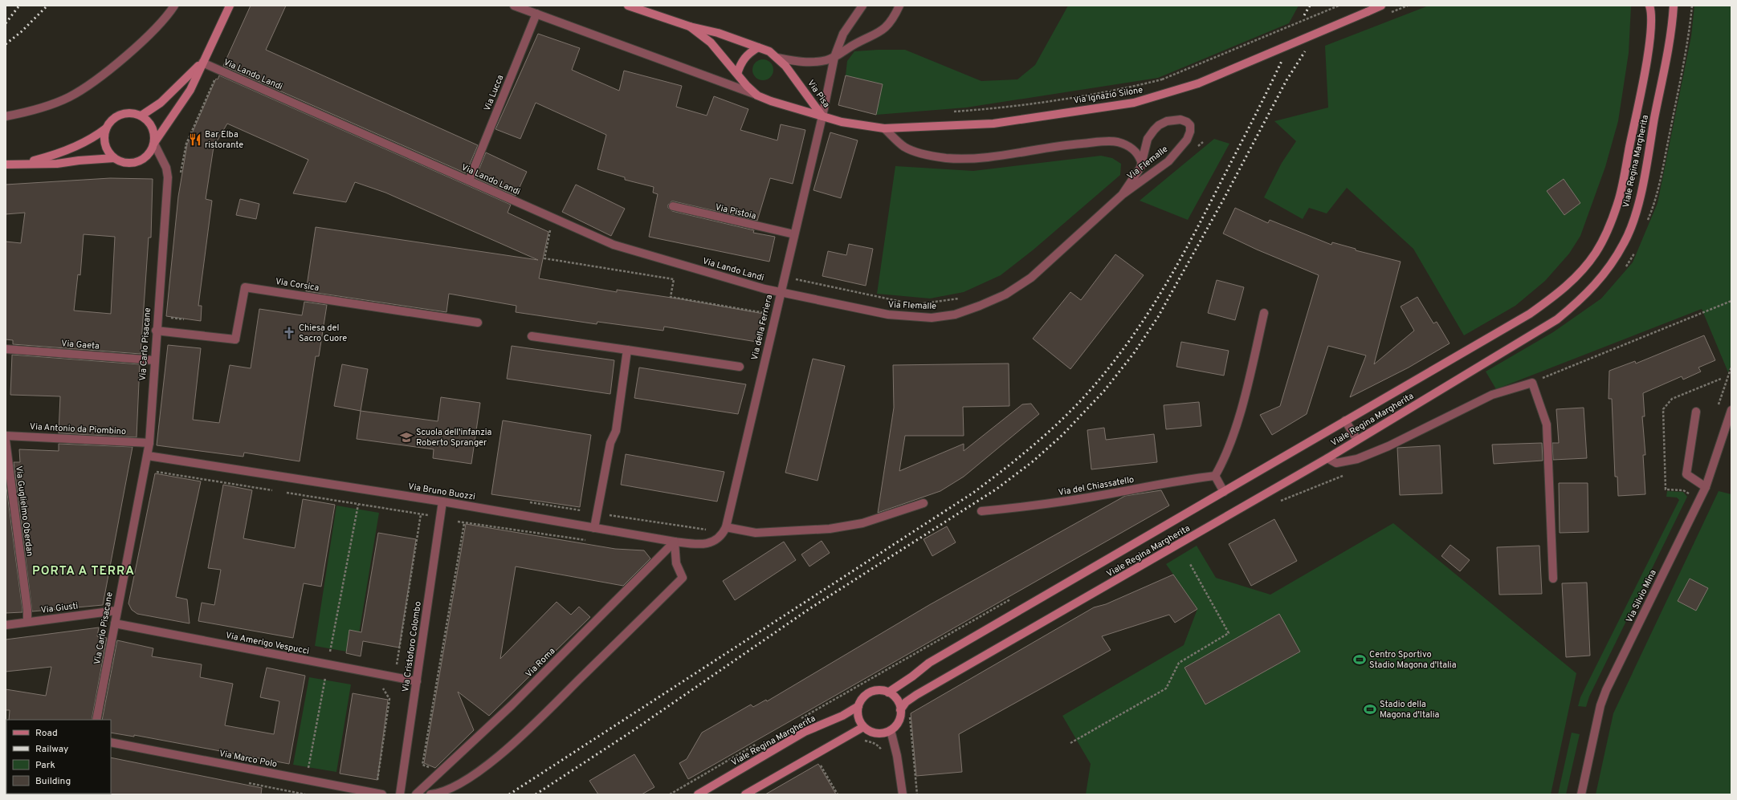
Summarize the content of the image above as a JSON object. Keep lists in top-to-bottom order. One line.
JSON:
{"streets":{"street":["Via Lando Landi","Via Lucca","Via Pisa","Via Ignazio Silone","Viale Regina Margherita","Via Flemalle","Via Pistoia","Via Corsica","Via della Ferriera","Via Carlo Pisacane","Via Gaeta","Via Antonio da Piombino","Via del Chiassatello","Via Bruno Buozzi","Via Guglielmo Oberdan","Via Silvio Mina","Via Giusti","Via Amerigo Vespucci","Via Cristoforo Colombo","Via Roma","Via Marco Polo"]},"crossings":[["Via Lando Landi","Via Lucca"],["Via Lando Landi","Via Flemalle"],["Via Lando Landi","Via della Ferriera"],["Via Pisa","Via Ignazio Silone"],["Via Pisa","Via della Ferriera"],["Via Ignazio Silone","Via Flemalle"],["Via Ignazio Silone","Via della Ferriera"],["Via Flemalle","Via della Ferriera"],["Via Pistoia","Via della Ferriera"],["Via Corsica","Via Carlo Pisacane"],["Via della Ferriera","Via Bruno Buozzi"],["Via Carlo Pisacane","Via Gaeta"],["Via Carlo Pisacane","Via Antonio da Piombino"],["Via Carlo Pisacane","Via Bruno Buozzi"],["Via Carlo Pisacane","Via Giusti"],["Via Carlo Pisacane","Via Amerigo Vespucci"],["Via Bruno Buozzi","Via Cristoforo Colombo"],["Via Bruno Buozzi","Via Roma"],["Via Guglielmo Oberdan","Via Giusti"],["Via Amerigo Vespucci","Via Cristoforo Colombo"]],"districts":["PORTA A TERRA"],"places":{"restaurant":["Bar Elba ristorante"],"church":["Chiesa del Sacro Cuore"],"school or university":["Scuola dell'infanzia Roberto Spranger"],"sports":["Centro Sportivo Stadio Magona d'Italia","Stadio della Magona d'Italia"]},"legend":["Road","Railway","Park","Building"]}
